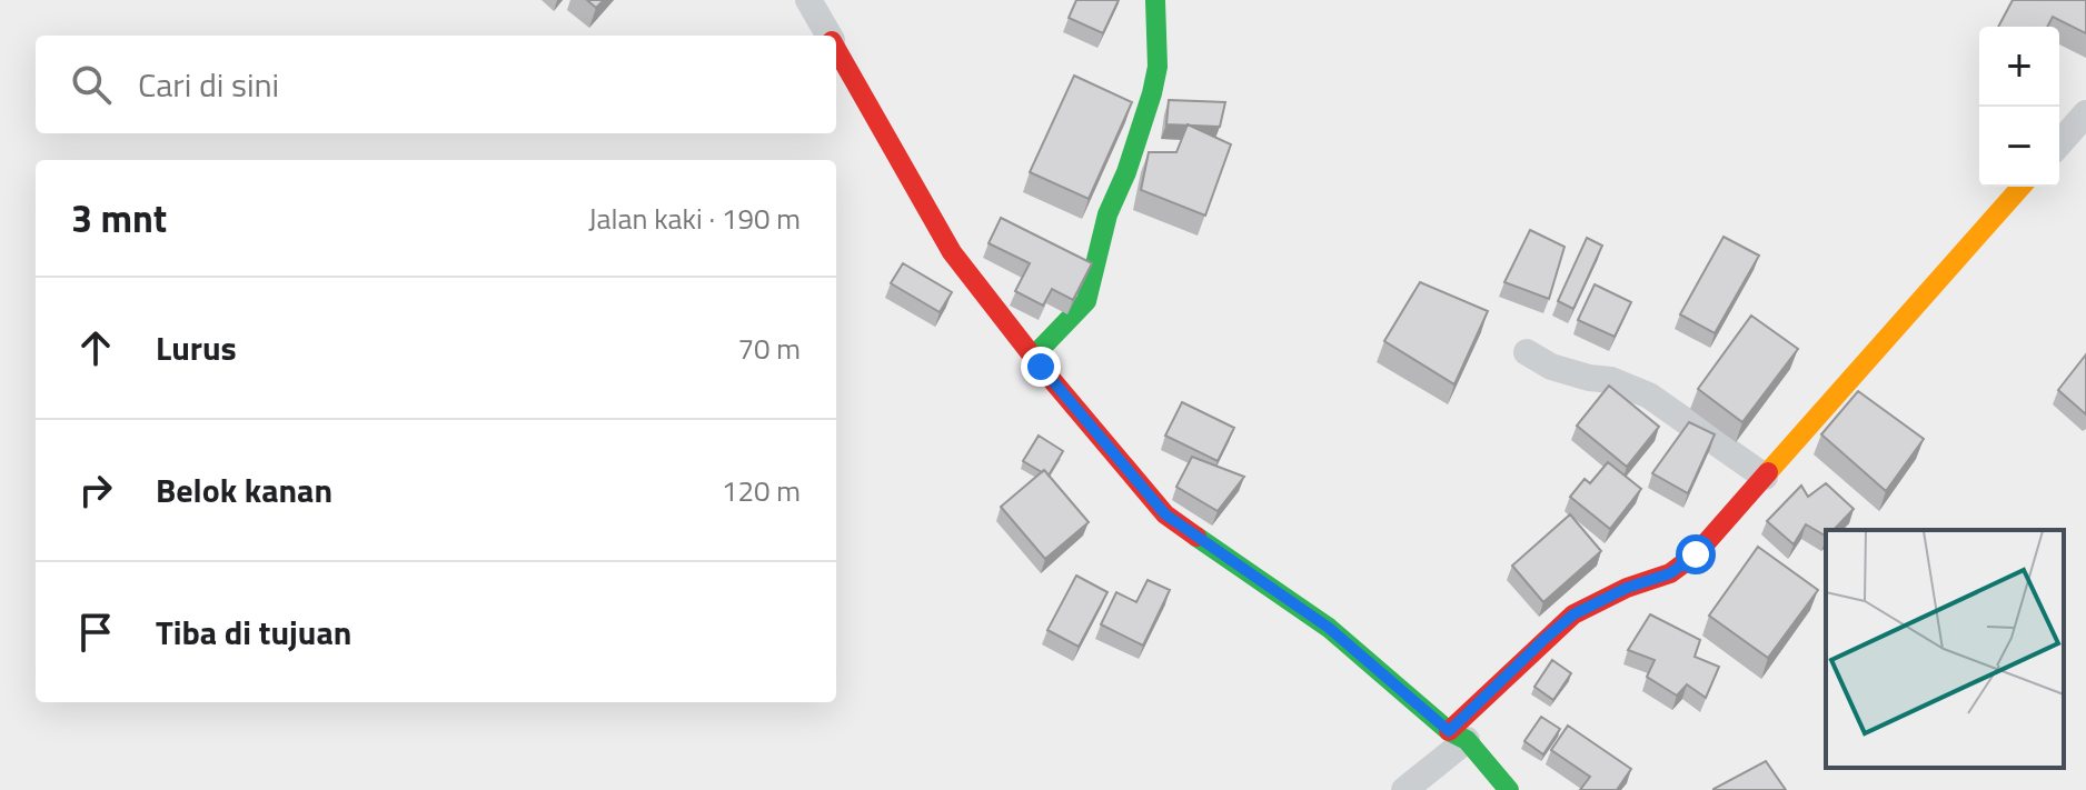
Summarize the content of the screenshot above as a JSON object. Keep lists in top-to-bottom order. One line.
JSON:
{"page":{"map_buttons":["+","−"],"search":"Cari di sini","heading":["3 mnt","Jalan kaki · 190 m"],"list":[["Lurus","70 m"],["Belok kanan","120 m"],"Tiba di tujuan"]}}
